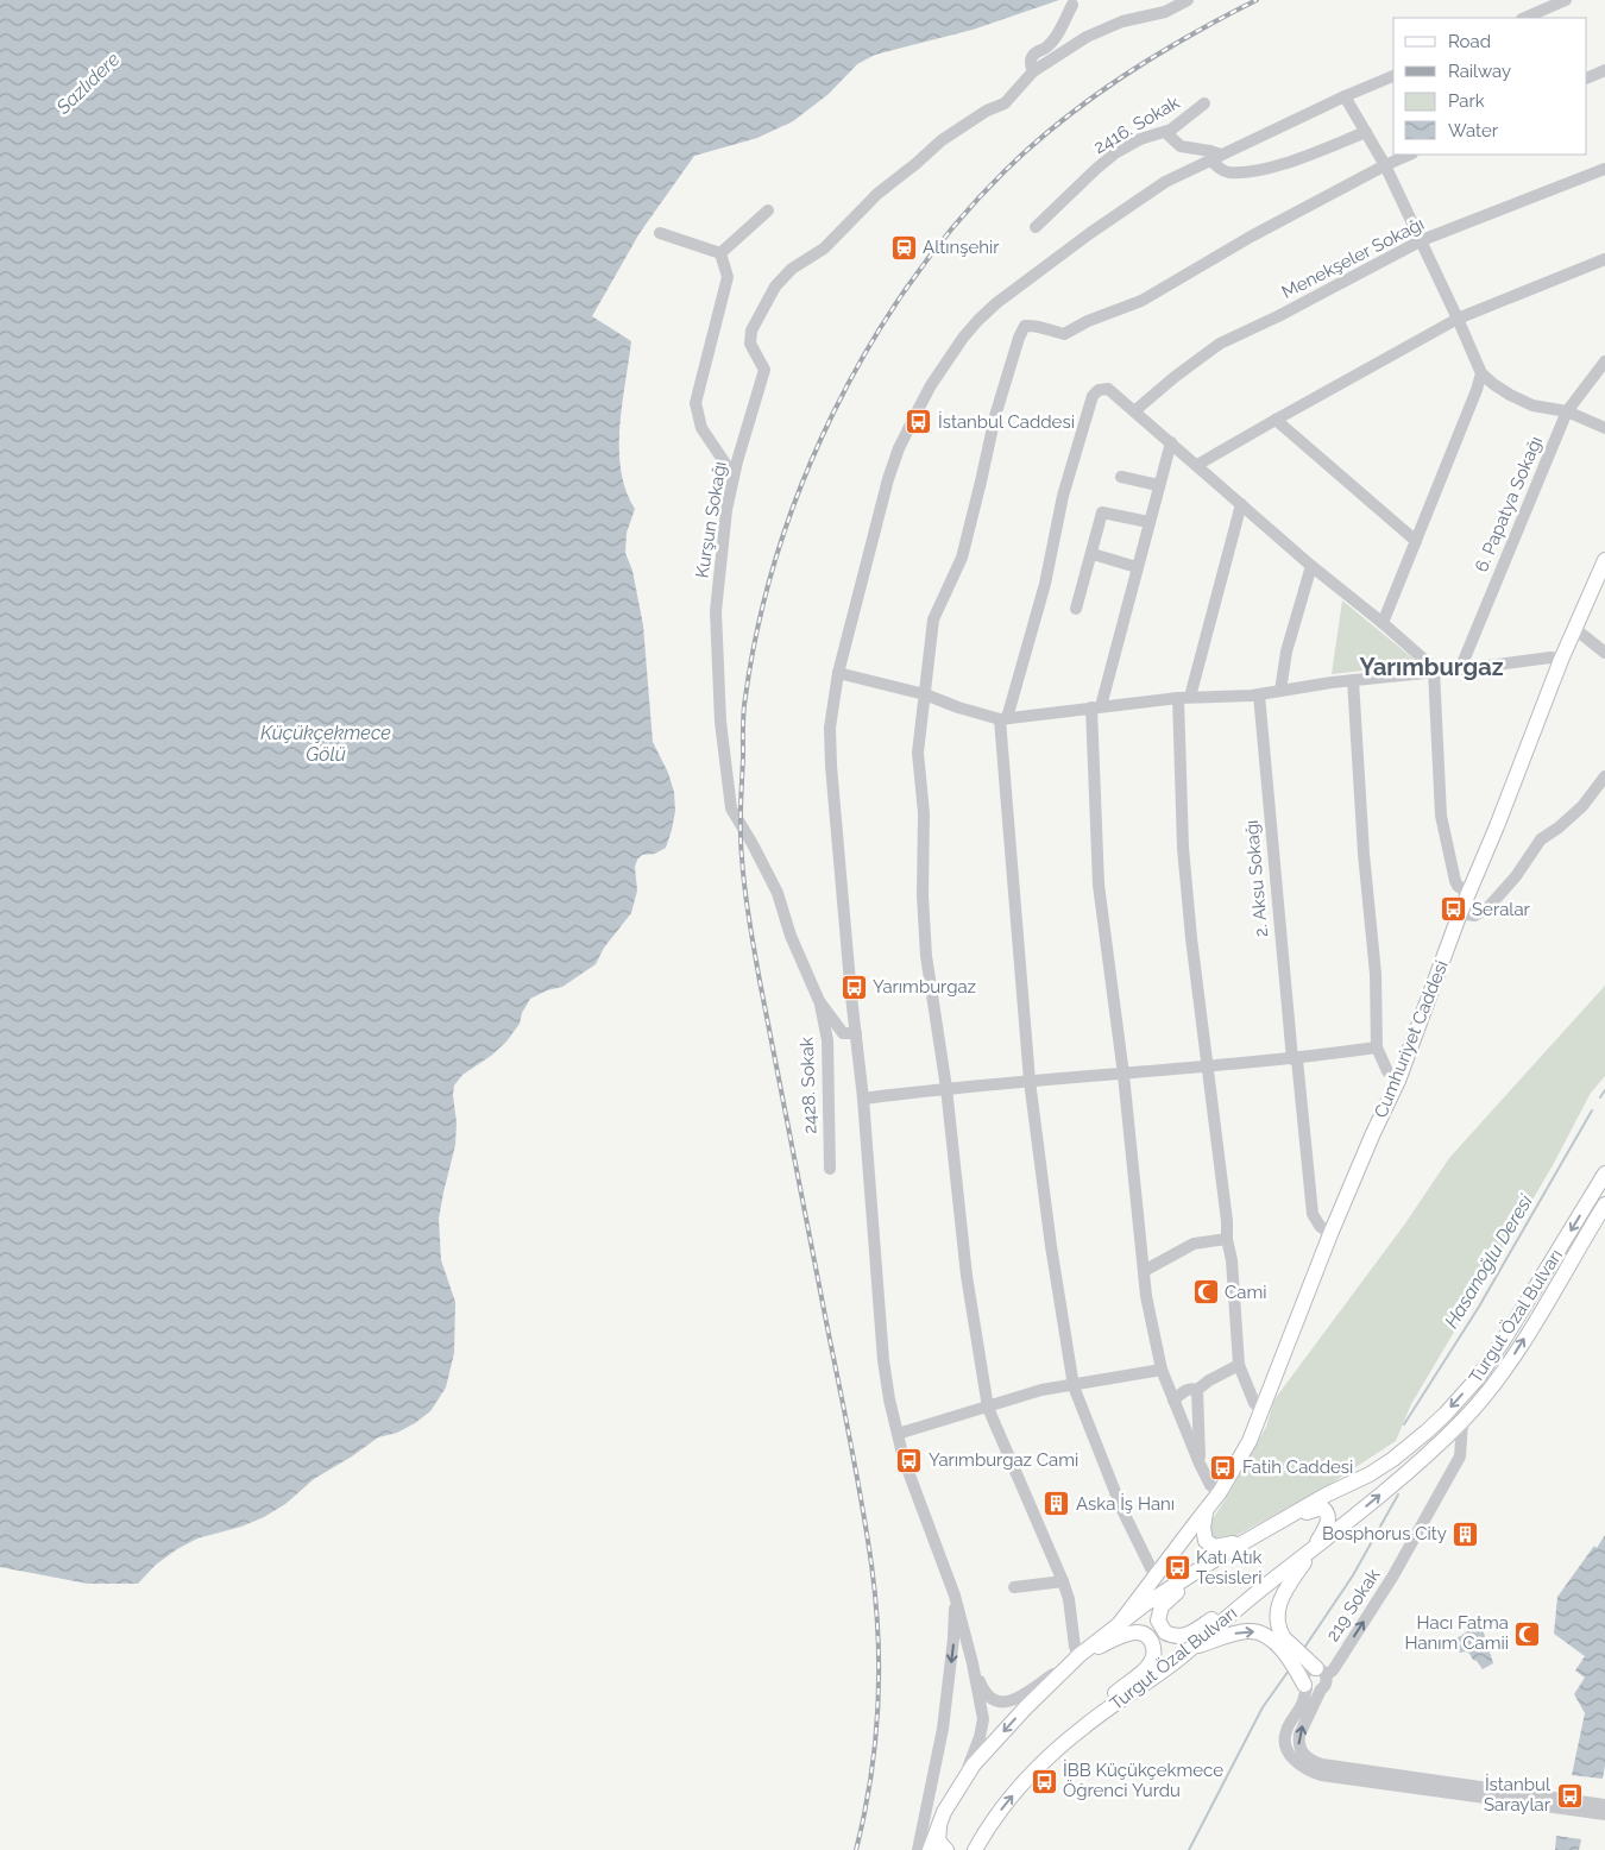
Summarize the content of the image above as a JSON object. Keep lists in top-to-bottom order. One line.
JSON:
{"streets":{"main road":["Cumhuriyet Caddesi","Turgut Özal Bulvarı"],"street":["2416. Sokak","Menekşeler Sokağı","6. Papatya Sokağı","Kurşun Sokağı","2. Aksu Sokağı","2428. Sokak","219 Sokak"]},"crossings":[["Kurşun Sokağı","2428. Sokak"],["2. Aksu Sokağı","Cumhuriyet Caddesi"],["Cumhuriyet Caddesi","Turgut Özal Bulvarı"],["Turgut Özal Bulvarı","219 Sokak"]],"one_way":["219 Sokak"],"districts":["Yarımburgaz"],"water":["Sazlıdere","Küçükçekmece Gölü","Hasanoğlu Deresi"],"places":{"station":["Altınşehir"],"bus stop":["İstanbul Caddesi","Seralar","Yarımburgaz","Yarımburgaz Cami","Fatih Caddesi","Katı Atık Tesisleri","İBB Küçükçekmece Öğrenci Yurdu","İstanbul Saraylar"],"mosque":["Cami","Hacı Fatma Hanım Camii"],"building":["Aska İş Hanı","Bosphorus City"]},"legend":["Road","Railway","Park","Water"]}
